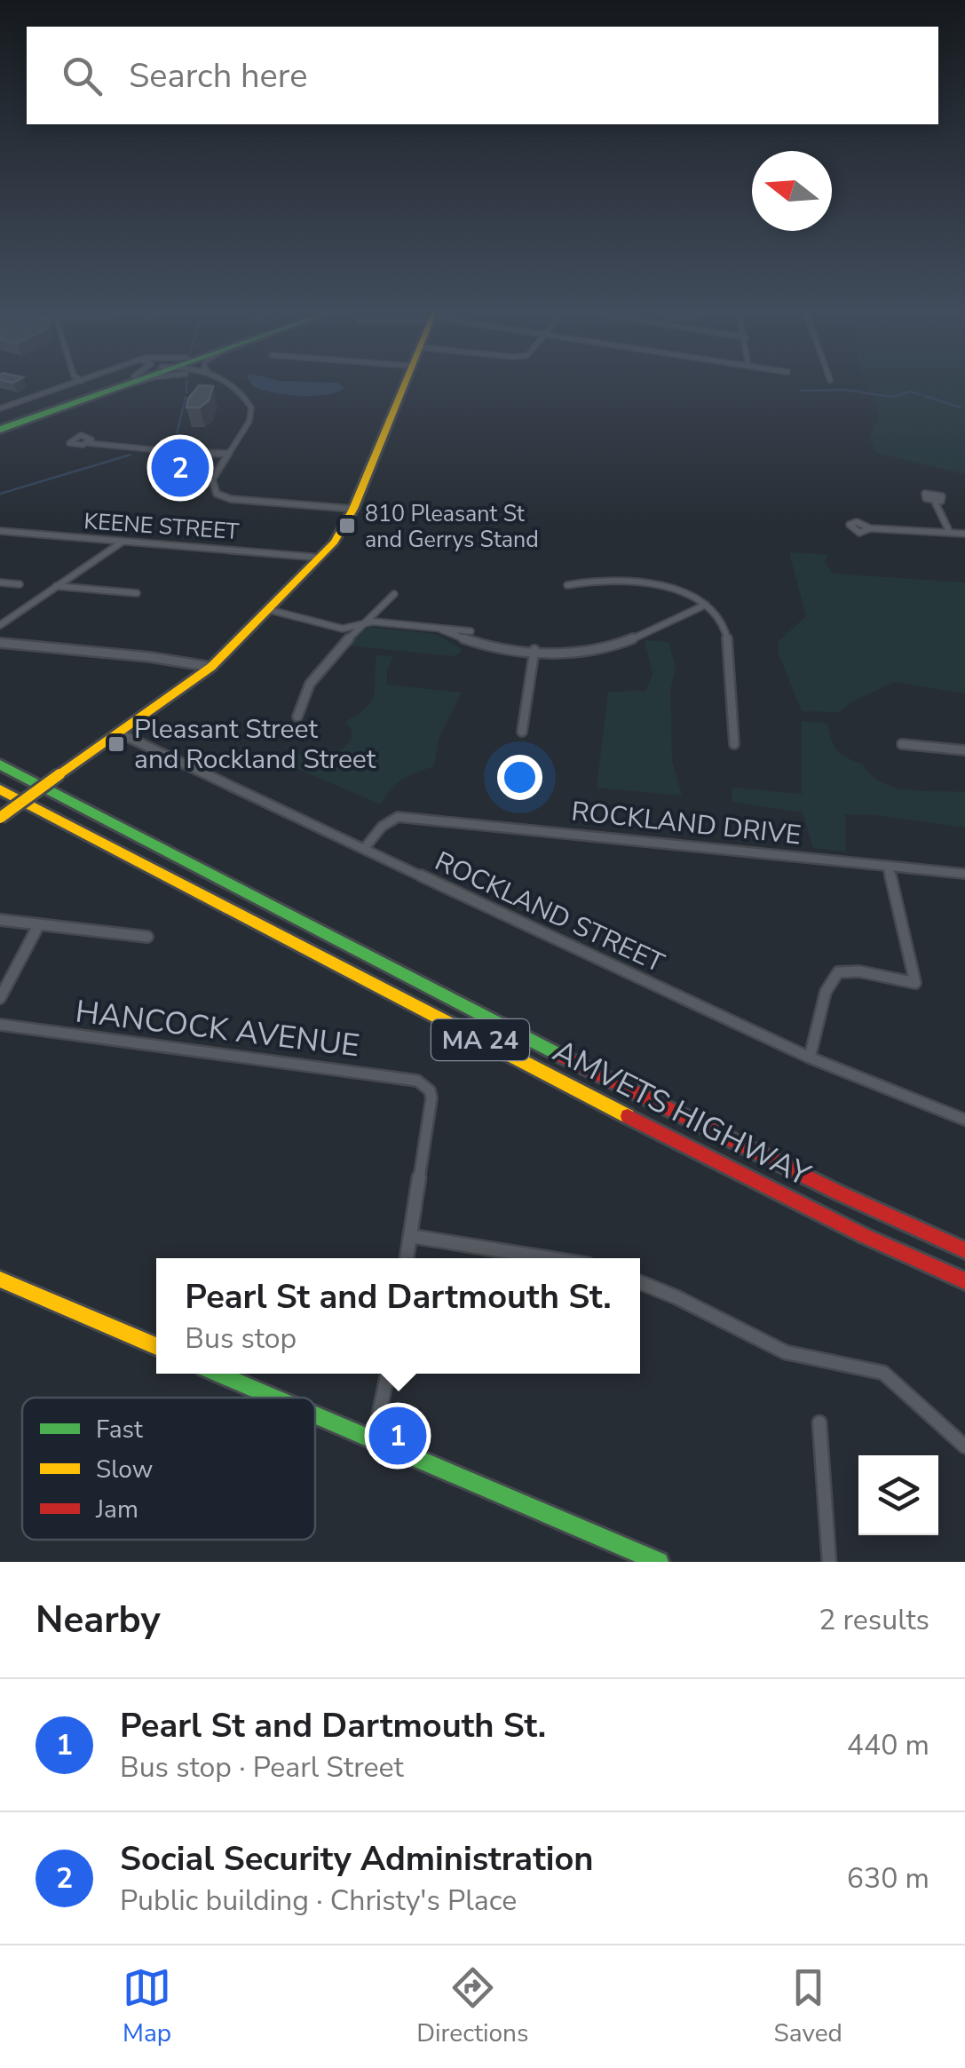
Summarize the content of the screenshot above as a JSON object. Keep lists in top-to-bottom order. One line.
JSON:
{"streets":{"main road":["MA 24","AMVETS HIGHWAY"],"street":["KEENE STREET","ROCKLAND DRIVE","ROCKLAND STREET","HANCOCK AVENUE"]},"crossings":[["ROCKLAND DRIVE","ROCKLAND STREET"]],"places":{"transit":["810 Pleasant St and Gerrys Stand","Pleasant Street and Rockland Street"]},"legend":["Fast","Slow","Jam"],"north":"left","page":{"search":"Search here","pins":["2","1"],"popup":["Pearl St and Dartmouth St.","Bus stop"],"heading":["Nearby","2 results"],"list":[{"mark":"1","name":"Pearl St and Dartmouth St.","note":"Bus stop · Pearl Street","value":"440 m"},{"mark":"2","name":"Social Security Administration","note":"Public building · Christy's Place","value":"630 m"}],"nav":["Map","Directions","Saved"]}}
